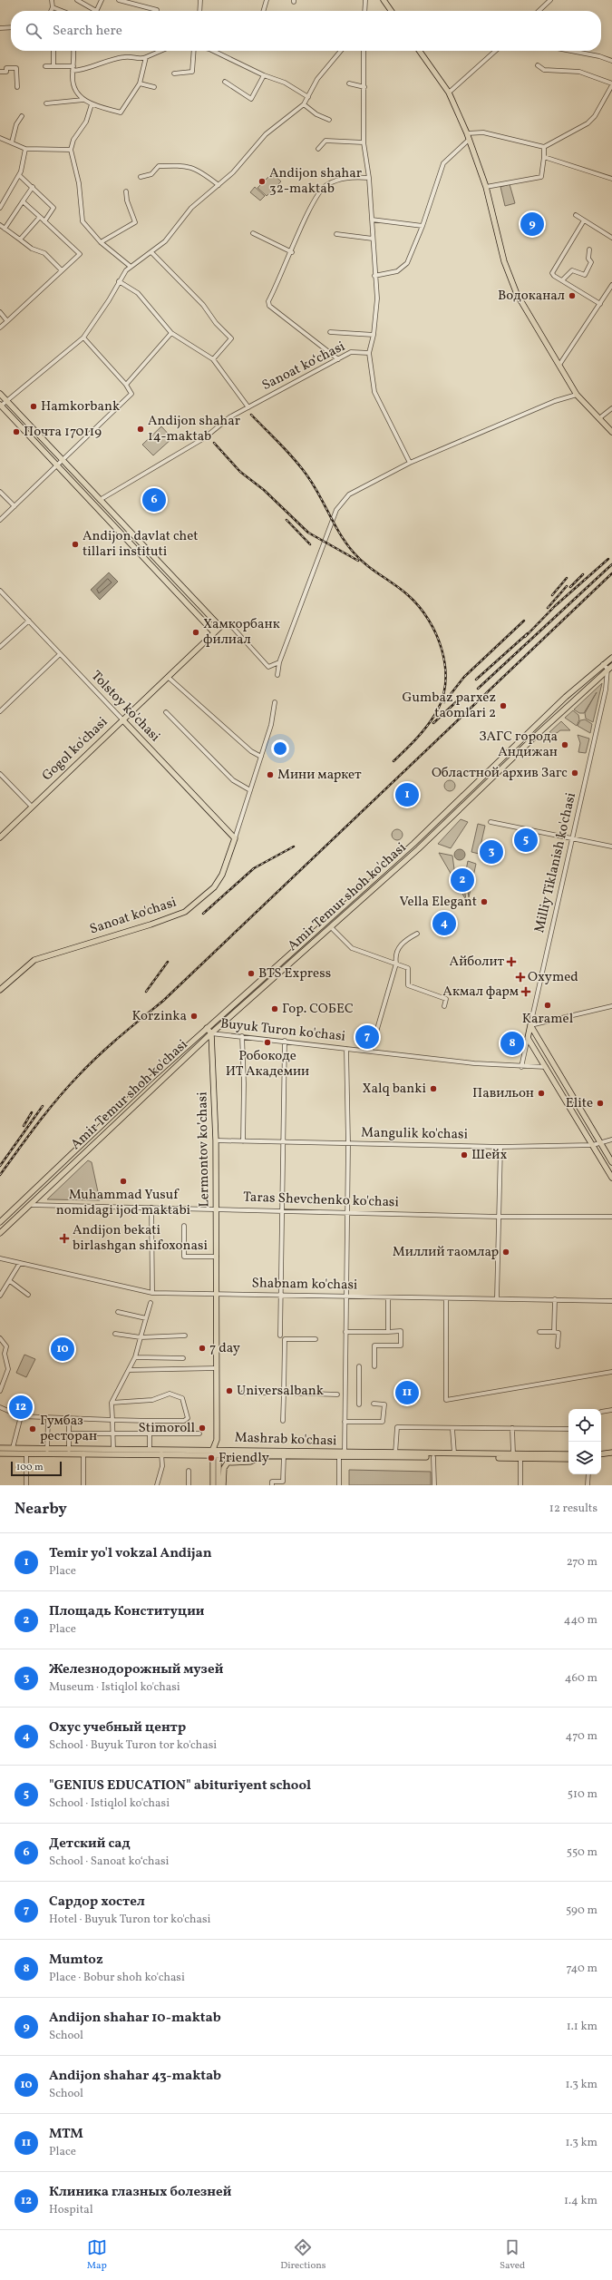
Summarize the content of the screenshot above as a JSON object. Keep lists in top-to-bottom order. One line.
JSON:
{"streets":{"main road":["Tolstoy ko'chasi","Gogol ko'chasi","Amir Temur shoh ko'chasi","Sanoat ko'chasi","Lermontov ko’chasi","Mashrab ko'chasi"],"street":["Sanoat koʻchasi","Milliy Tiklanish ko'chasi","Buyuk Turon ko'chasi","Mangulik ko'chasi","Taras Shevchenko ko'chasi","Shabnam ko'chasi"]},"crossings":[["Tolstoy ko'chasi","Gogol ko'chasi"],["Tolstoy ko'chasi","Sanoat ko'chasi"],["Milliy Tiklanish ko'chasi","Amir Temur shoh ko'chasi"],["Amir Temur shoh ko'chasi","Buyuk Turon ko'chasi"],["Amir Temur shoh ko'chasi","Lermontov ko’chasi"],["Amir Temur shoh ko'chasi","Taras Shevchenko ko'chasi"],["Buyuk Turon ko'chasi","Lermontov ko’chasi"],["Mangulik ko'chasi","Lermontov ko’chasi"],["Lermontov ko’chasi","Taras Shevchenko ko'chasi"],["Lermontov ko’chasi","Shabnam ko'chasi"],["Lermontov ko’chasi","Mashrab ko'chasi"]],"places":{"other":["Andijon shahar 32-maktab","Водоканал","Hamkorbank","Andijon shahar 14-maktab","Почта 170119","Andijon davlat chet tillari instituti","Хамкорбанк филиал","Gumbaz parxez taomlari 2","ЗАГС города Андижан","Областной архив Загс","Мини маркет","Vella Elegant","BTS Express","Karamel","Гор. СОБЕС","Korzinka","Робокоде ИТ Академии","Xalq banki","Павильон","Elite","Шейх","Muhammad Yusuf nomidagi ijod maktabi","Миллий таомлар","7 day","Universalbank","Stimoroll","Гумбаз ресторан","Friendly"],"health":["Айболит","Oxymed","Акмал фарм","Аndijon bekati birlashgan shifoxonasi"]},"scale_bar":"100 m","page":{"search":"Search here","pins":["9","6","1","5","3","2","4","7","8","10","11","12"],"scale":"100 m","heading":["Nearby","12 results"],"list":[{"mark":"1","name":"Temir yo'l vokzal Andijan","note":"Place","value":"270 m"},{"mark":"2","name":"Площадь Конституции","note":"Place","value":"440 m"},{"mark":"3","name":"Железнодорожный музей","note":"Museum · Istiqlol ko'chasi","value":"460 m"},{"mark":"4","name":"Охус учебный центр","note":"School · Buyuk Turon tor ko'chasi","value":"470 m"},{"mark":"5","name":"\"GENIUS EDUCATION\" abituriyent school","note":"School · Istiqlol ko'chasi","value":"510 m"},{"mark":"6","name":"Детский сад","note":"School · Sanoat koʻchasi","value":"550 m"},{"mark":"7","name":"Сардор хостел","note":"Hotel · Buyuk Turon tor ko'chasi","value":"590 m"},{"mark":"8","name":"Mumtoz","note":"Place · Bobur shoh ko'chasi","value":"740 m"},{"mark":"9","name":"Andijon shahar 10-maktab","note":"School","value":"1.1 km"},{"mark":"10","name":"Andijon shahar 43-maktab","note":"School","value":"1.3 km"},{"mark":"11","name":"MTM","note":"Place","value":"1.3 km"},{"mark":"12","name":"Клиника глазных болезней","note":"Hospital","value":"1.4 km"}],"nav":["Map","Directions","Saved"]}}
